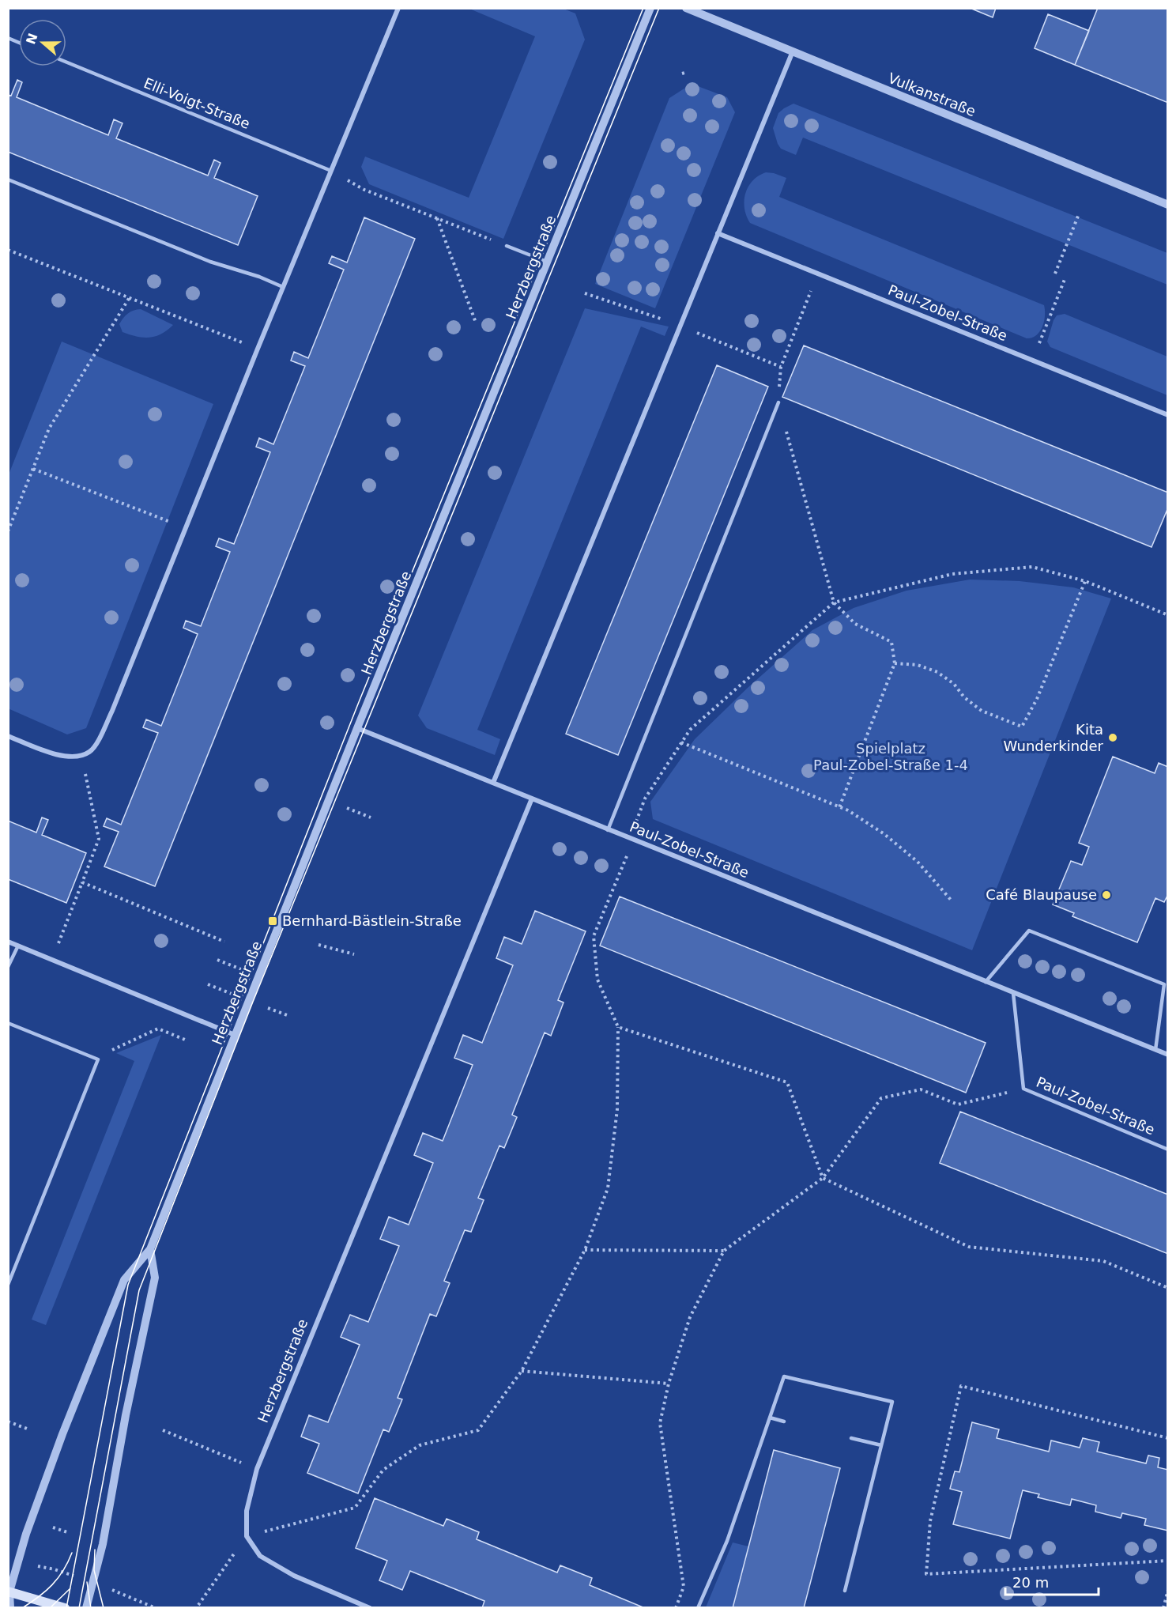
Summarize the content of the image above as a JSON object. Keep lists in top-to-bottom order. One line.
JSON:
{"streets":{"street":["Vulkanstraße","Herzbergstraße","Paul-Zobel-Straße"],"lane":["Elli-Voigt-Straße"]},"crossings":[["Herzbergstraße","Paul-Zobel-Straße"]],"parks":["Spielplatz Paul-Zobel-Straße 1-4"],"places":{"other":["Kita Wunderkinder","Café Blaupause"],"transit":["Bernhard-Bästlein-Straße"]},"scale_bar":"20 m","north":"left"}
